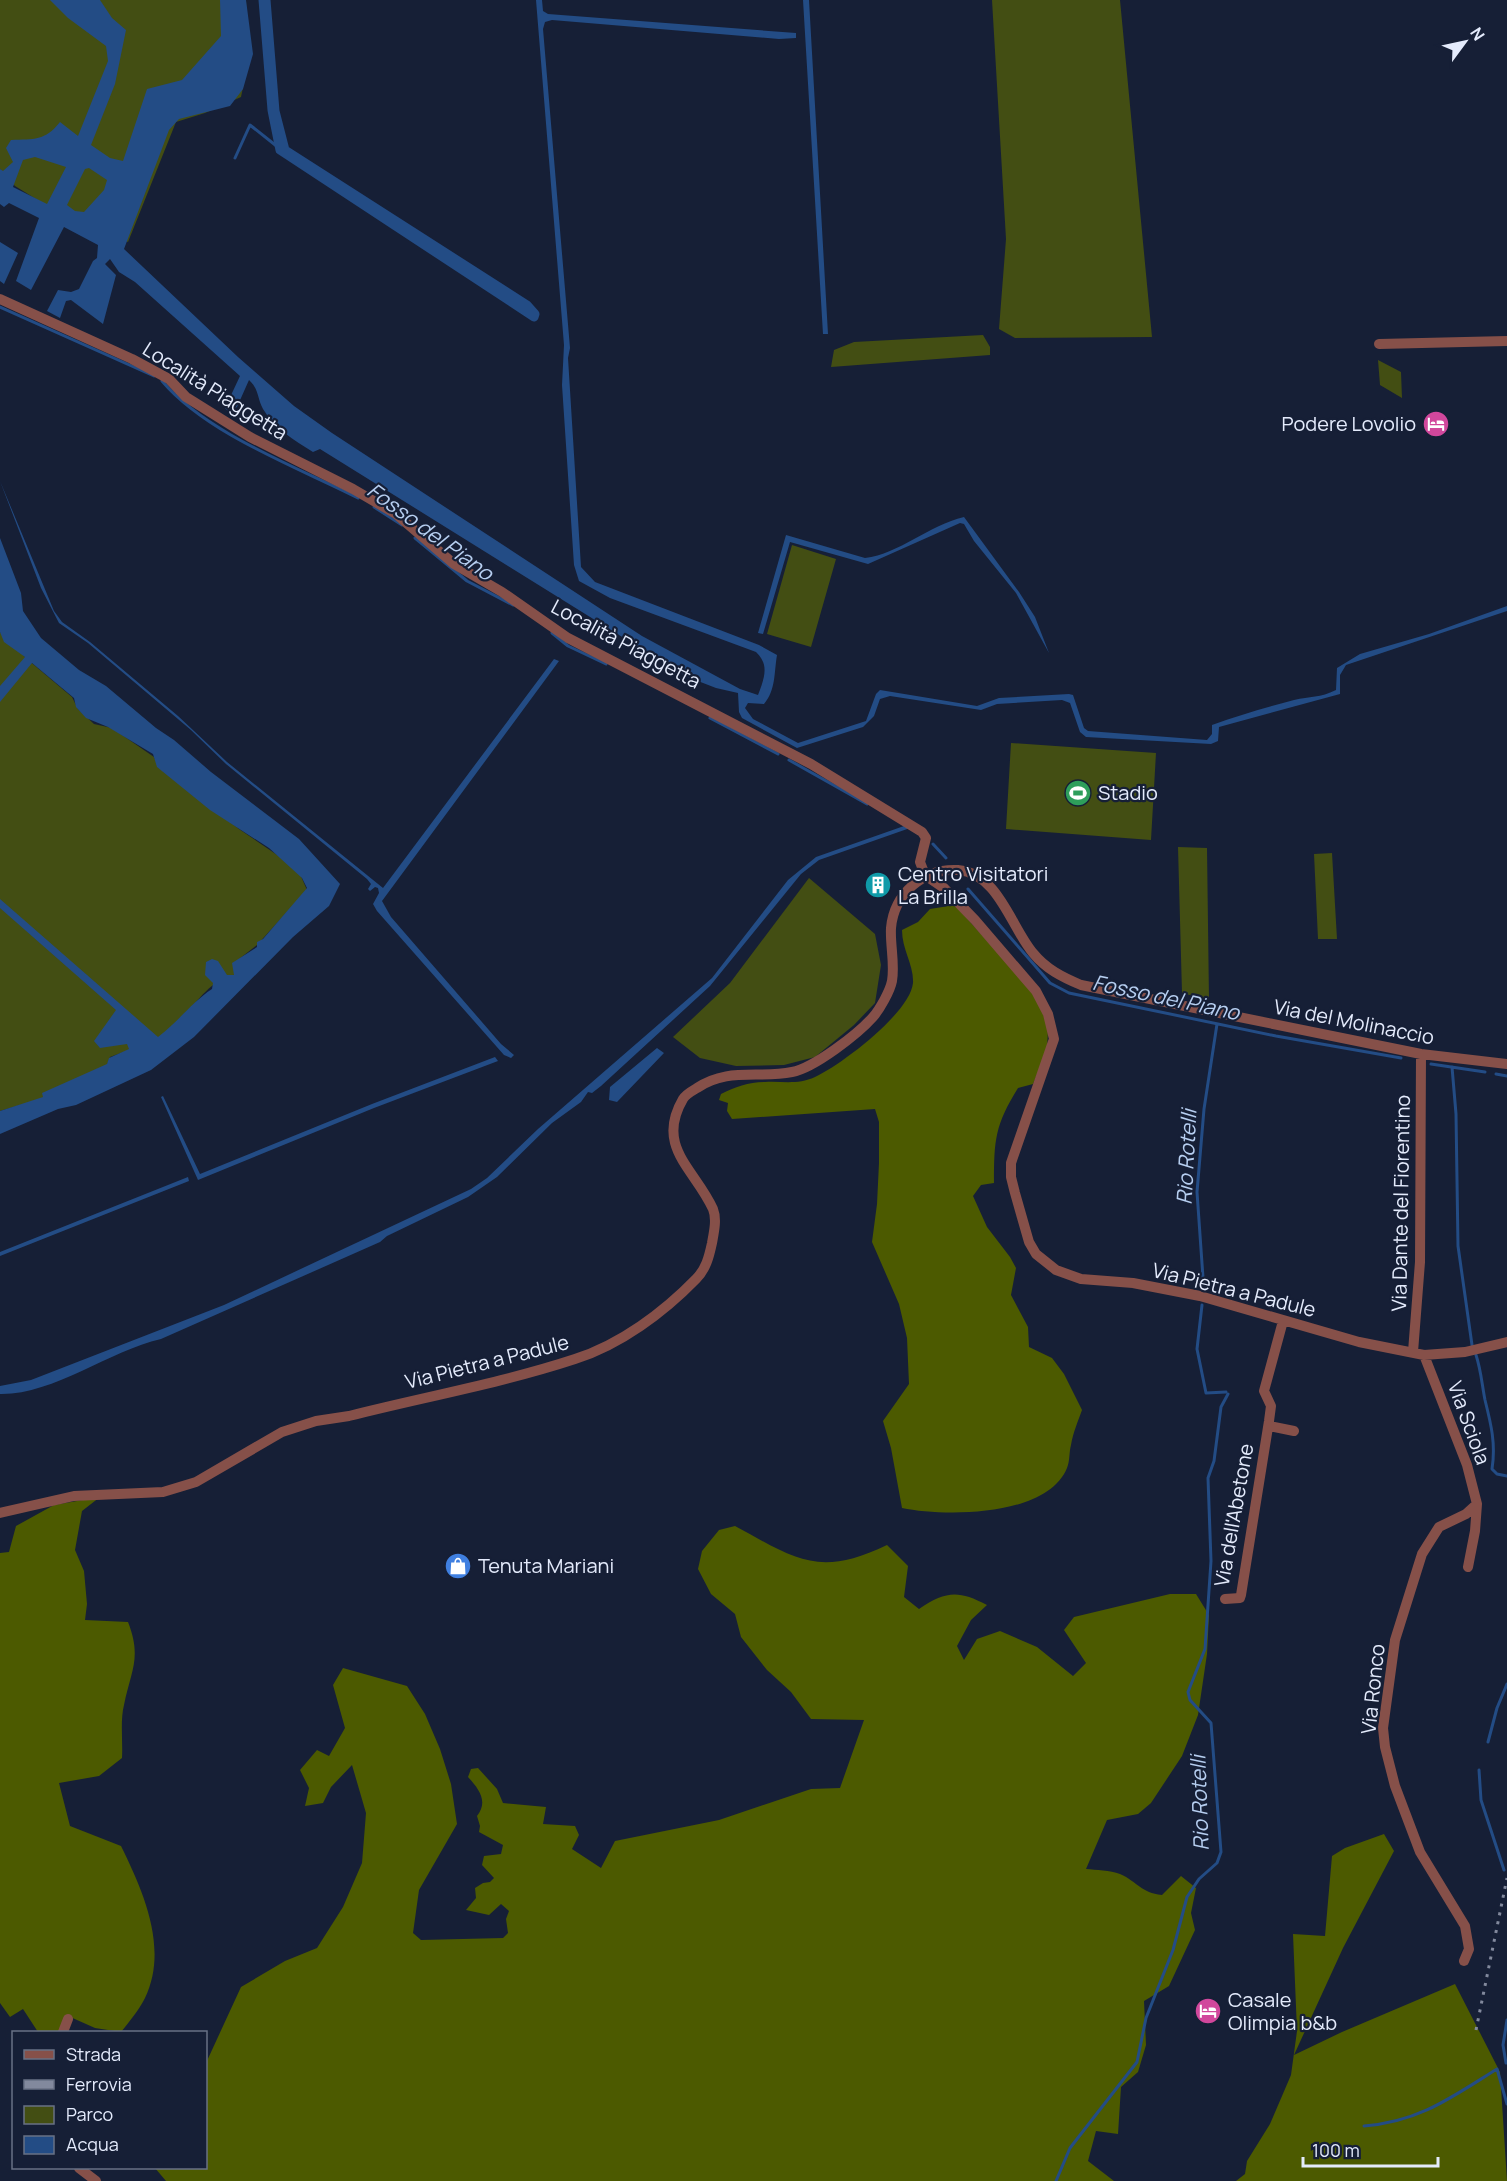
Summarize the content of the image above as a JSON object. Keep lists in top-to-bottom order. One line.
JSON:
{"streets":{"street":["Località Piaggetta","Via del Molinaccio","Via Dante del Fiorentino","Via Pietra a Padule","Via Sciola","Via dell'Abetone","Via Ronco"]},"crossings":[["Località Piaggetta","Via del Molinaccio"],["Località Piaggetta","Via Pietra a Padule"],["Via del Molinaccio","Via Dante del Fiorentino"],["Via del Molinaccio","Via Pietra a Padule"],["Via Dante del Fiorentino","Via Pietra a Padule"],["Via Pietra a Padule","Via Sciola"],["Via Pietra a Padule","Via dell'Abetone"],["Via Sciola","Via Ronco"]],"water":["Fosso del Piano","Rio Rotelli"],"places":{"hotel":["Podere Lovolio","Casale Olimpia b&b"],"sports":["Stadio"],"building":["Centro Visitatori La Brilla"],"shop":["Tenuta Mariani"]},"legend":["Strada","Ferrovia","Parco","Acqua"],"scale_bar":"100 m","north":"top right"}
